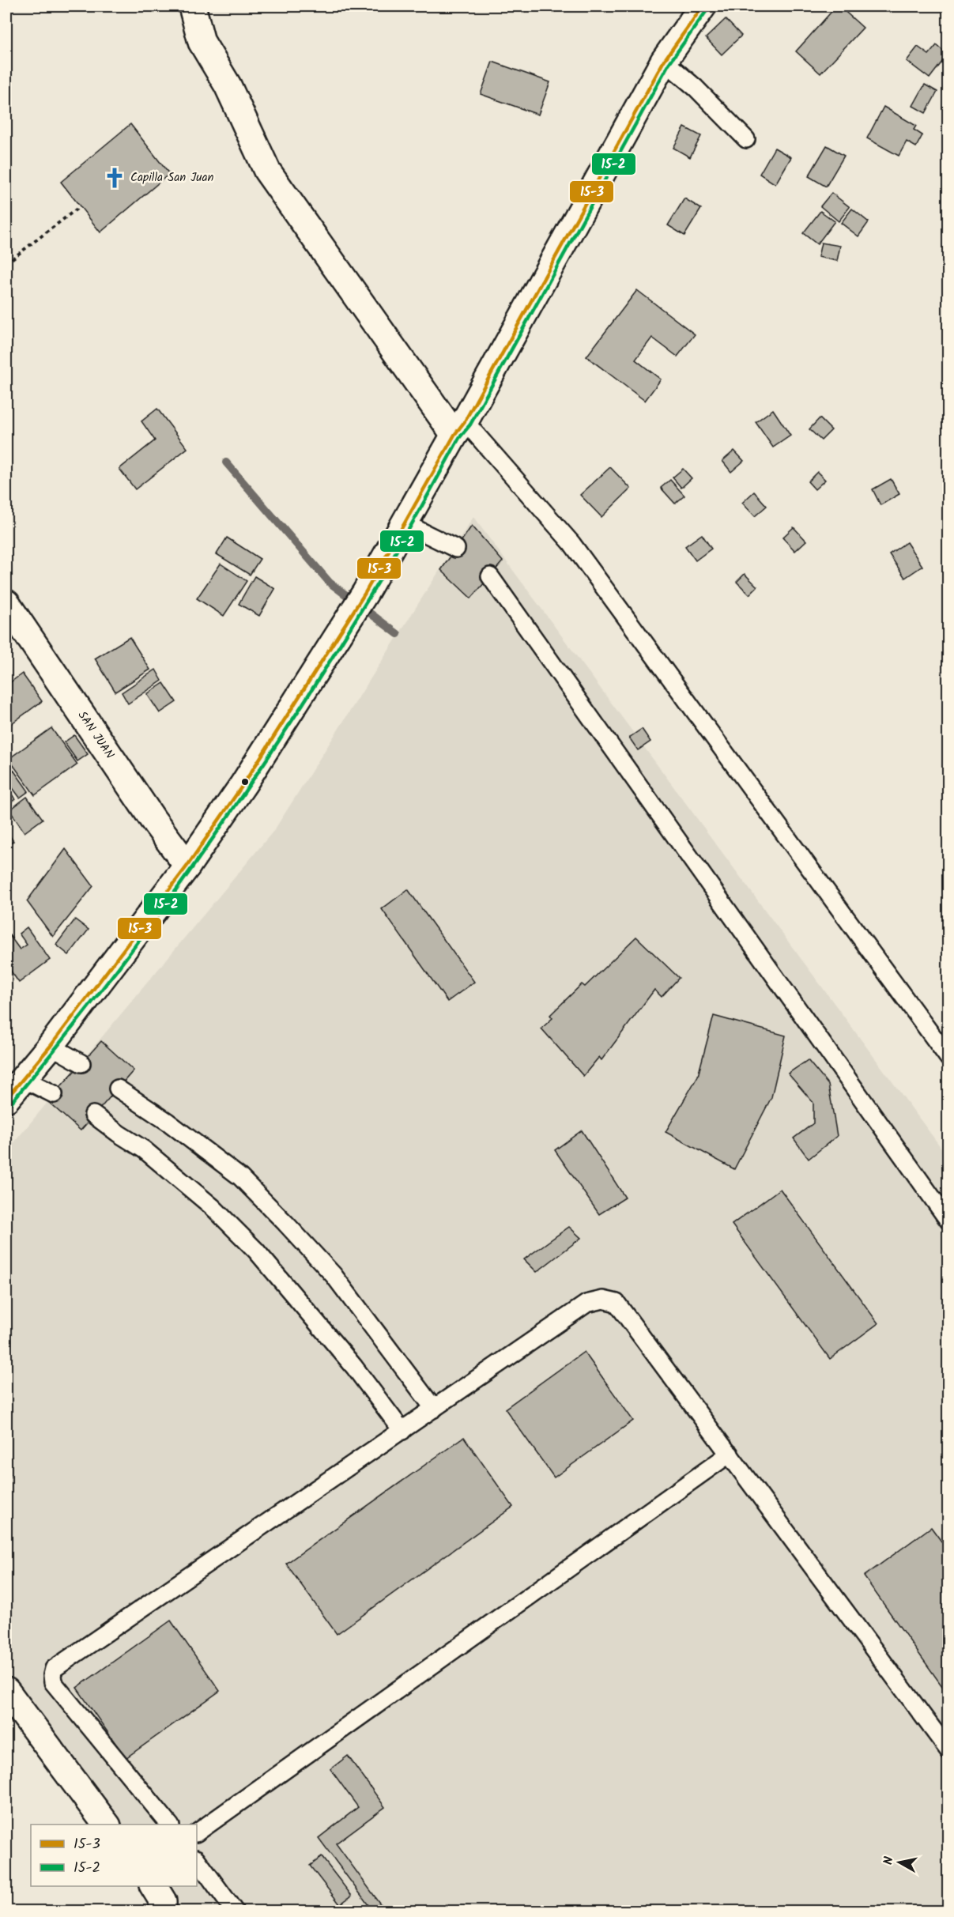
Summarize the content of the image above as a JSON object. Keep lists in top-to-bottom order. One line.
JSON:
{"streets":{"main road":["SAN JUAN"]},"places":{"church":["Capilla San Juan"]},"lines":["transit line 15-3","transit line 15-2"],"legend":["15-3","15-2"],"north":"left"}
